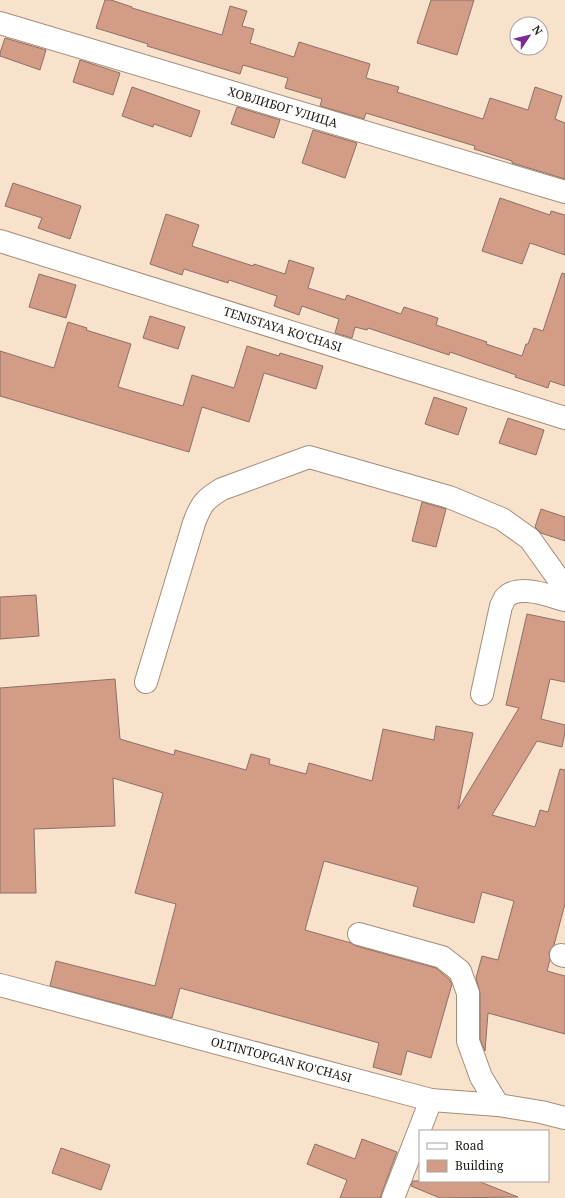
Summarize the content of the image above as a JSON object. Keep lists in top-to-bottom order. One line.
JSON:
{"streets":{"street":["ХОВЛИБОГ УЛИЦА","TENISTAYA KO'CHASI","OLTINTOPGAN KO'CHASI"]},"legend":["Road","Building"],"north":"top right"}
